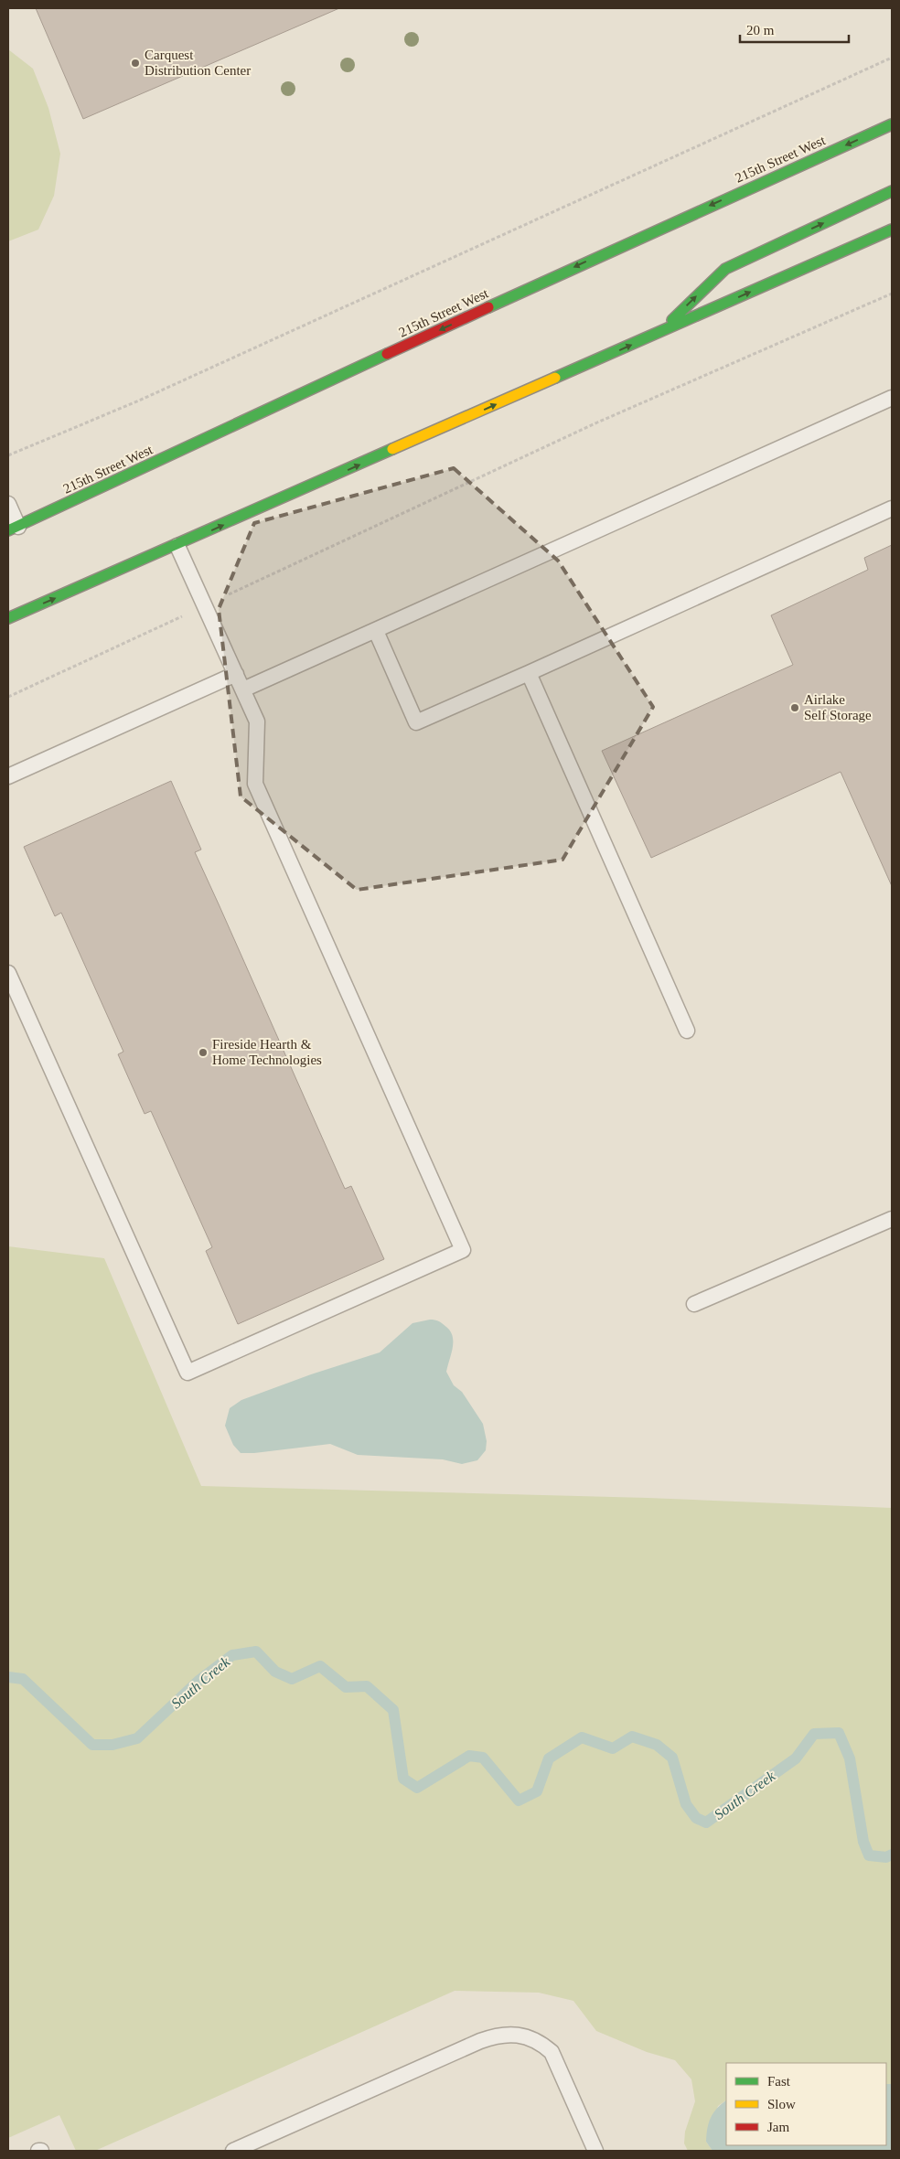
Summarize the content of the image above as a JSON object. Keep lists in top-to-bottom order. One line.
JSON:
{"streets":{"main road":["215th Street West"]},"water":["South Creek"],"places":["Carquest Distribution Center","Airlake Self Storage","Fireside Hearth & Home Technologies"],"legend":["Fast","Slow","Jam"],"scale_bar":"20 m"}
